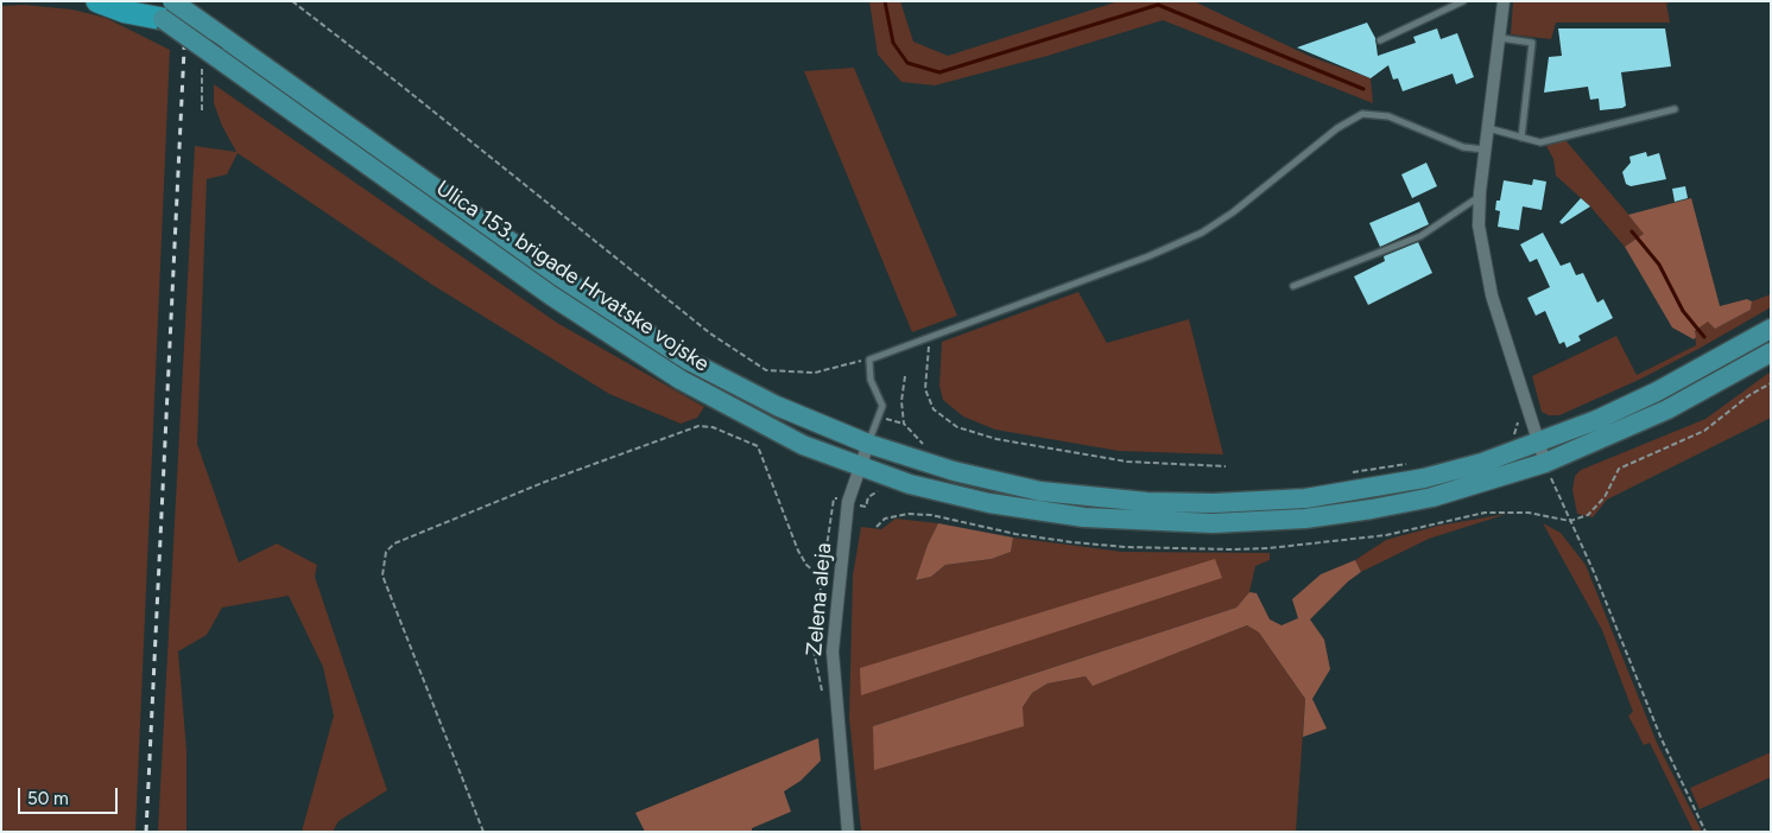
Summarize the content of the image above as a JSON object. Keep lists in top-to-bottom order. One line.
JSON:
{"streets":{"main road":["Ulica 153. brigade Hrvatske vojske"],"street":["Zelena aleja"]},"crossings":[["Ulica 153. brigade Hrvatske vojske","Zelena aleja"]],"scale_bar":"50 m"}
